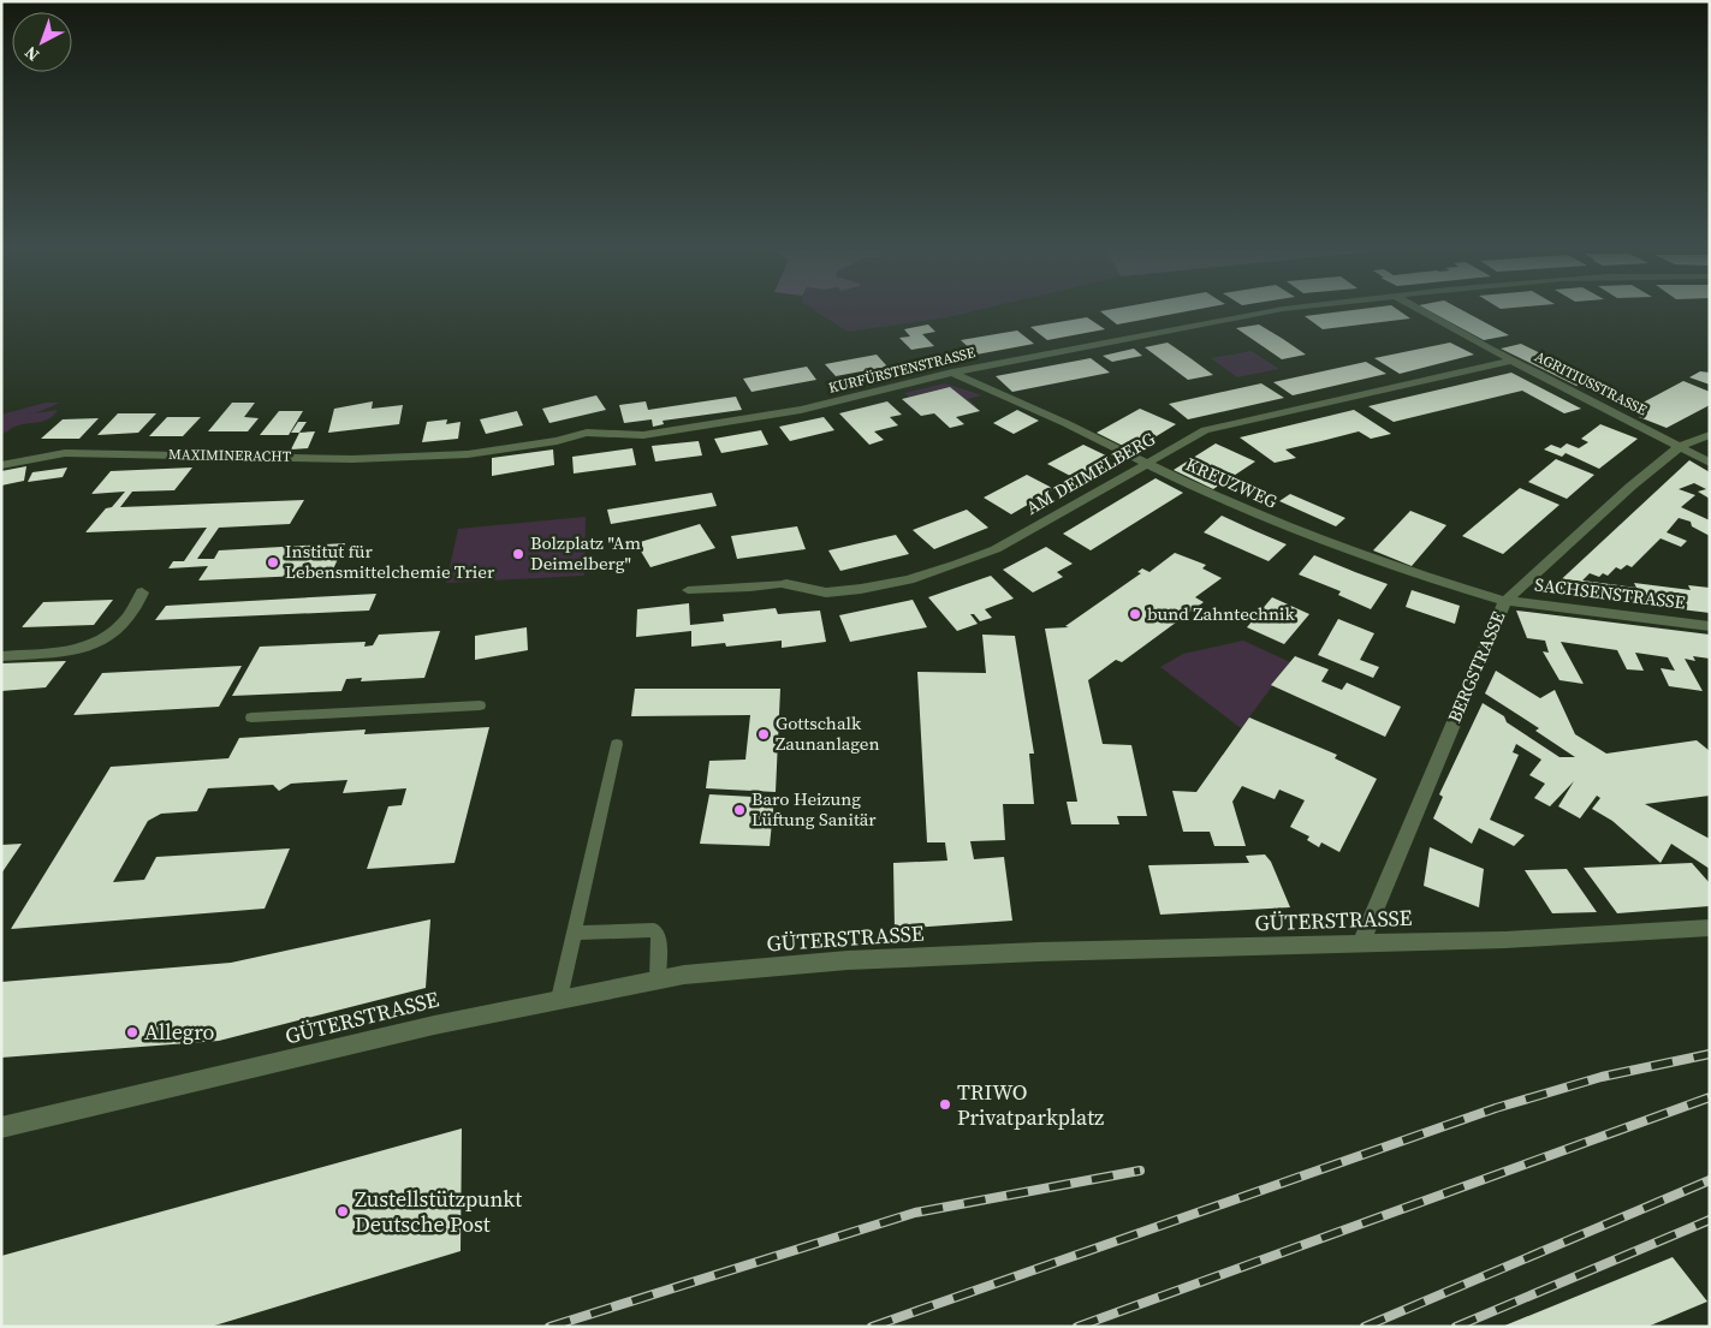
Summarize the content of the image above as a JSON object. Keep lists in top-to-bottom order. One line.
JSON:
{"streets":{"street":["KURFÜRSTENSTRASSE","AGRITIUSSTRASSE","MAXIMINERACHT","AM DEIMELBERG","KREUZWEG","SACHSENSTRASSE","BERGSTRASSE","GÜTERSTRASSE"]},"crossings":[["KURFÜRSTENSTRASSE","MAXIMINERACHT"],["KURFÜRSTENSTRASSE","KREUZWEG"],["AGRITIUSSTRASSE","AM DEIMELBERG"],["AGRITIUSSTRASSE","BERGSTRASSE"],["AM DEIMELBERG","KREUZWEG"],["KREUZWEG","SACHSENSTRASSE"],["KREUZWEG","BERGSTRASSE"],["SACHSENSTRASSE","BERGSTRASSE"],["BERGSTRASSE","GÜTERSTRASSE"]],"places":["Bolzplatz \"Am Deimelberg\"","Institut für Lebensmittelchemie Trier","bund Zahntechnik","Gottschalk Zaunanlagen","Baro Heizung Lüftung Sanitär","Allegro","TRIWO Privatparkplatz","Zustellstützpunkt Deutsche Post"],"north":"bottom left"}
